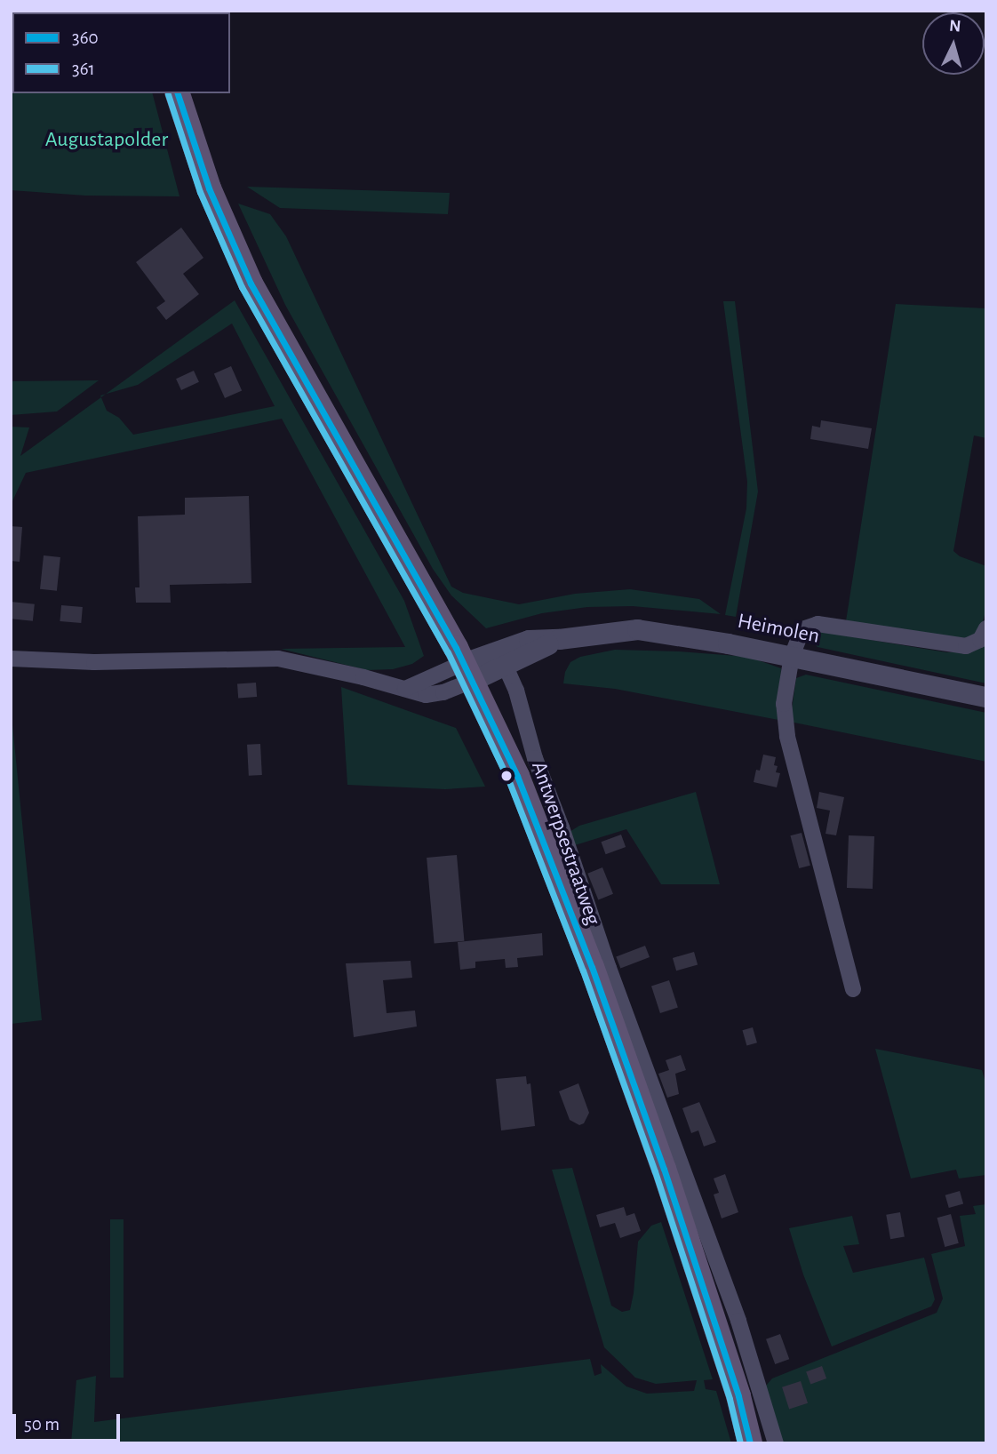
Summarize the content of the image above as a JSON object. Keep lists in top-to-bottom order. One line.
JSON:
{"streets":{"main road":["Antwerpsestraatweg"],"street":["Heimolen"]},"crossings":[["Heimolen","Antwerpsestraatweg"]],"parks":["Augustapolder"],"lines":["transit line 360","transit line 361"],"legend":["360","361"],"scale_bar":"50 m","north":"top"}
